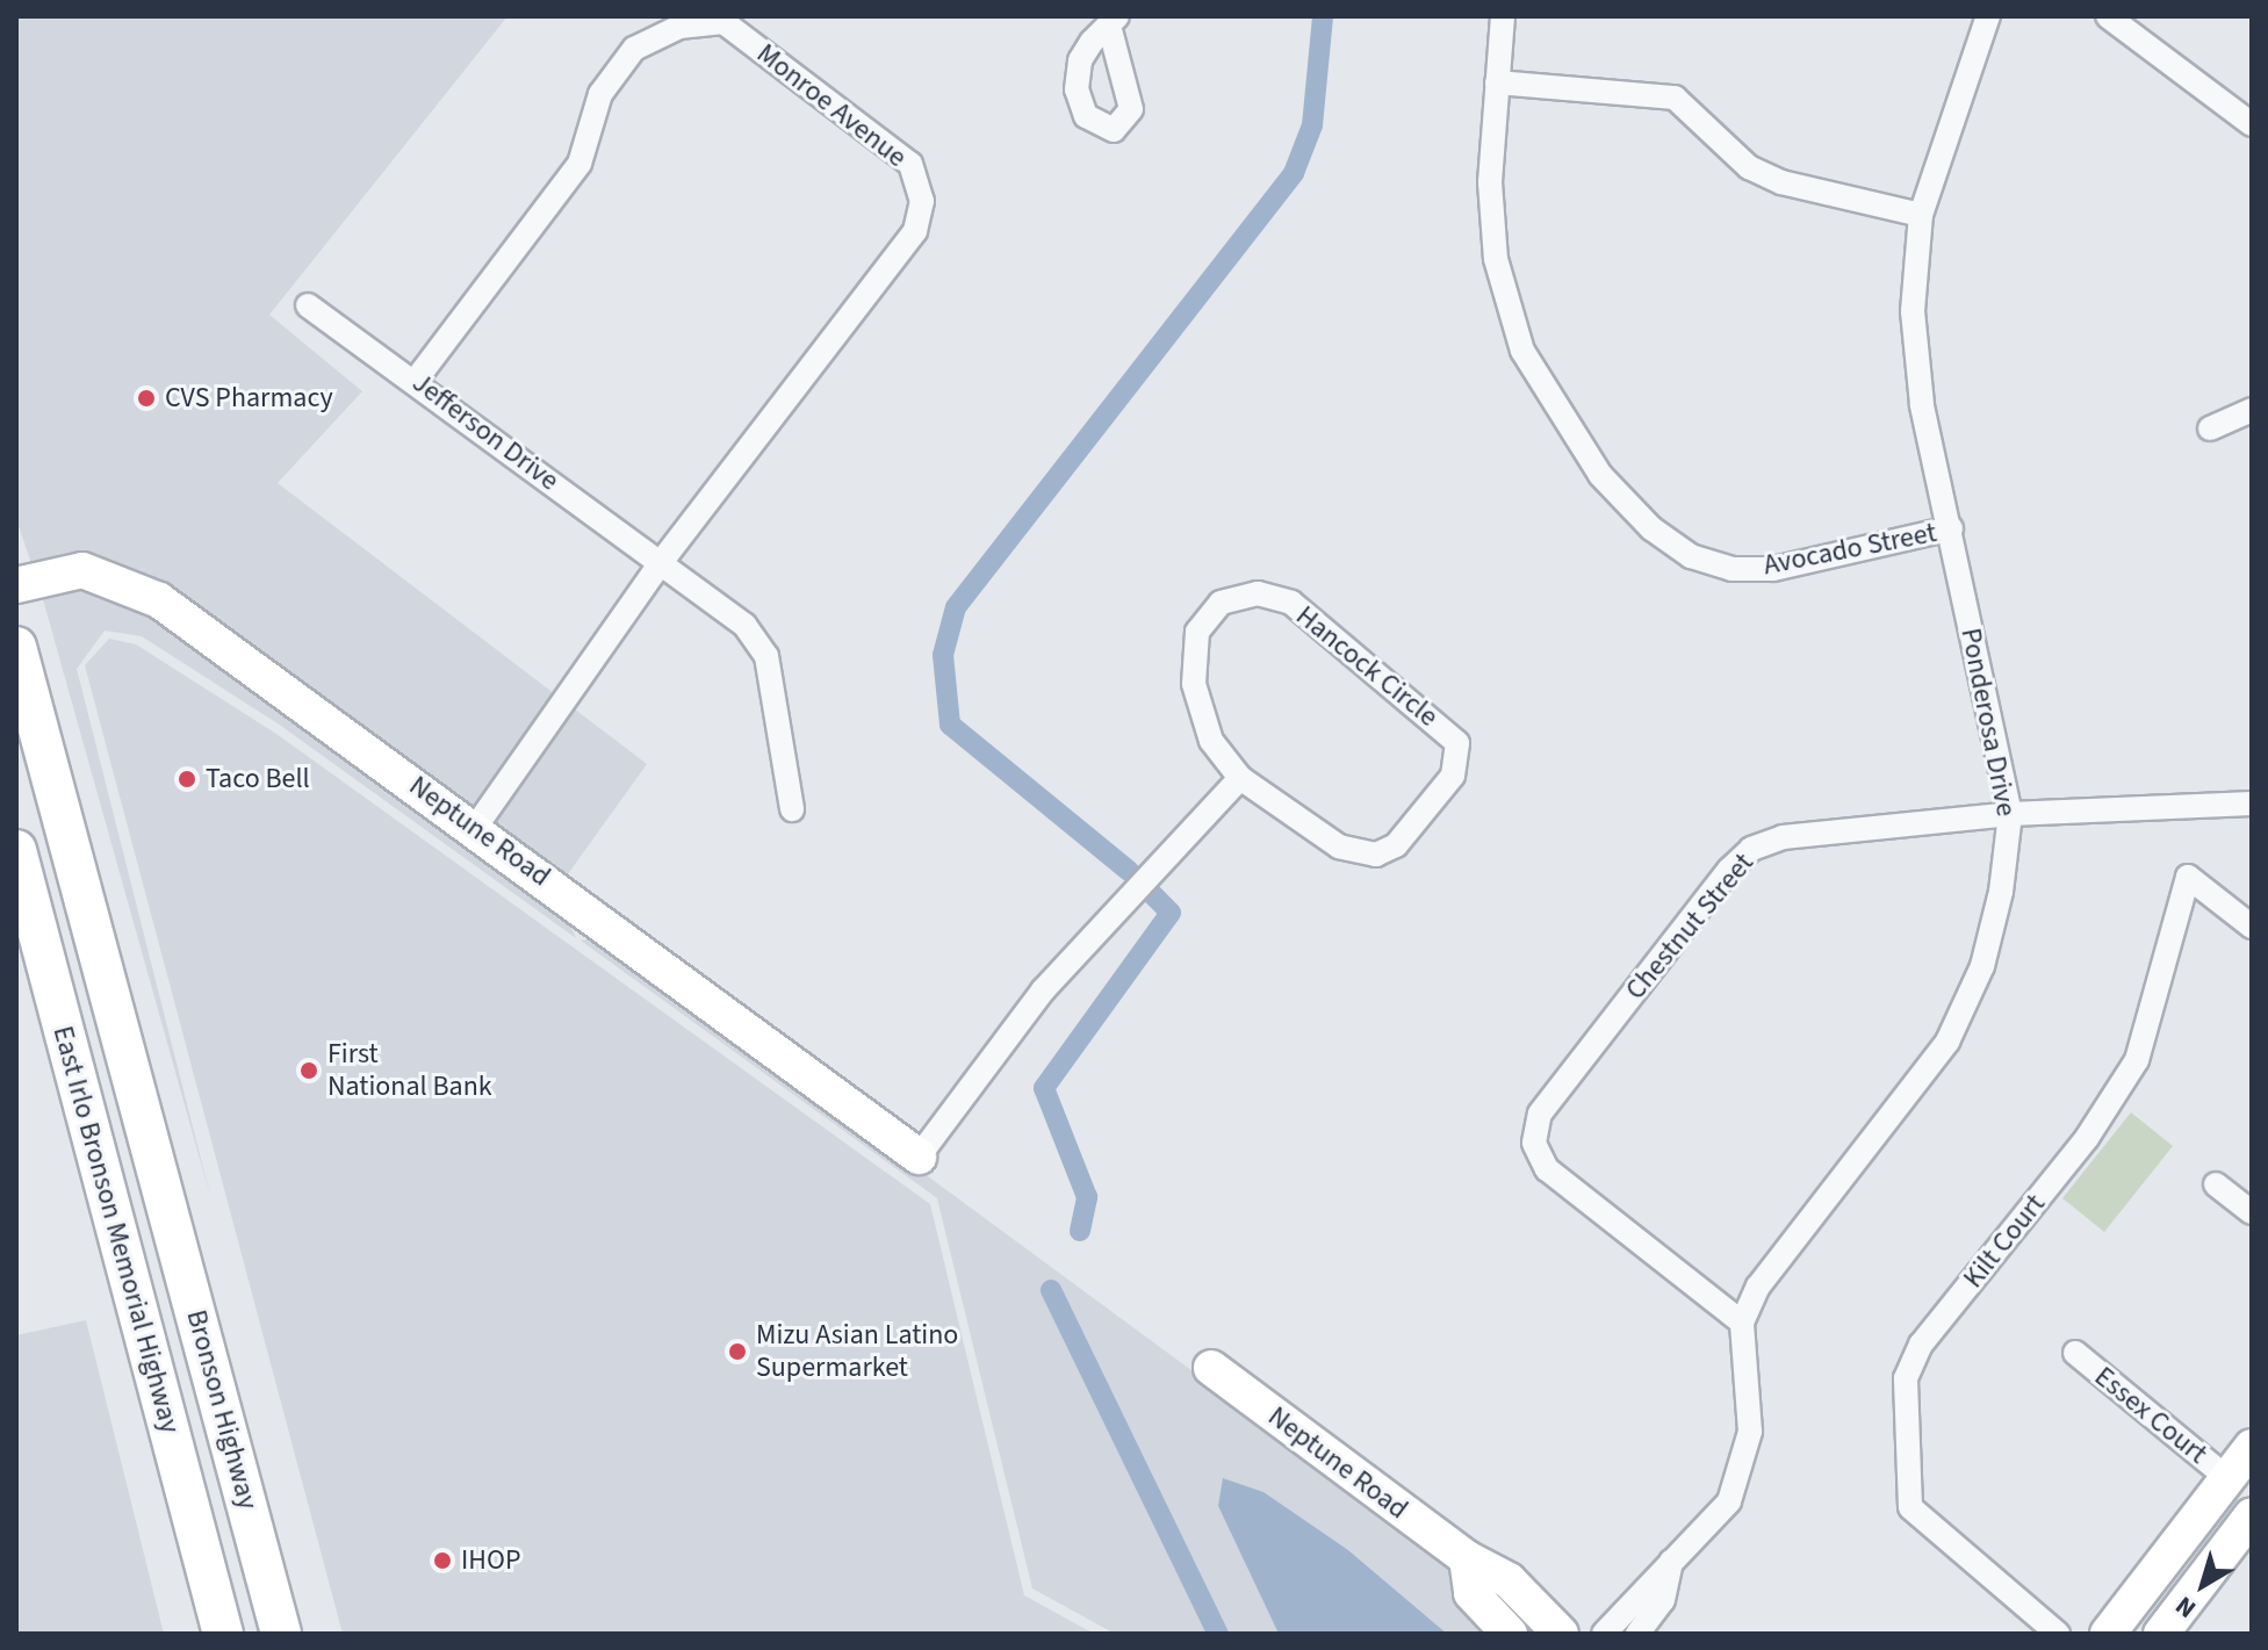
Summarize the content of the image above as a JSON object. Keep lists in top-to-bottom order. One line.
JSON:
{"streets":{"highway":["East Irlo Bronson Memorial Highway","Bronson Highway"],"main road":["Neptune Road"],"street":["Monroe Avenue","Jefferson Drive","Avocado Street","Hancock Circle","Ponderosa Drive","Chestnut Street","Kilt Court","Essex Court"]},"crossings":[["Monroe Avenue","Jefferson Drive"],["Monroe Avenue","Neptune Road"],["Avocado Street","Ponderosa Drive"],["Ponderosa Drive","Chestnut Street"],["East Irlo Bronson Memorial Highway","Bronson Highway"]],"places":["CVS Pharmacy","Taco Bell","First National Bank","Mizu Asian Latino Supermarket","IHOP"],"north":"bottom left"}
